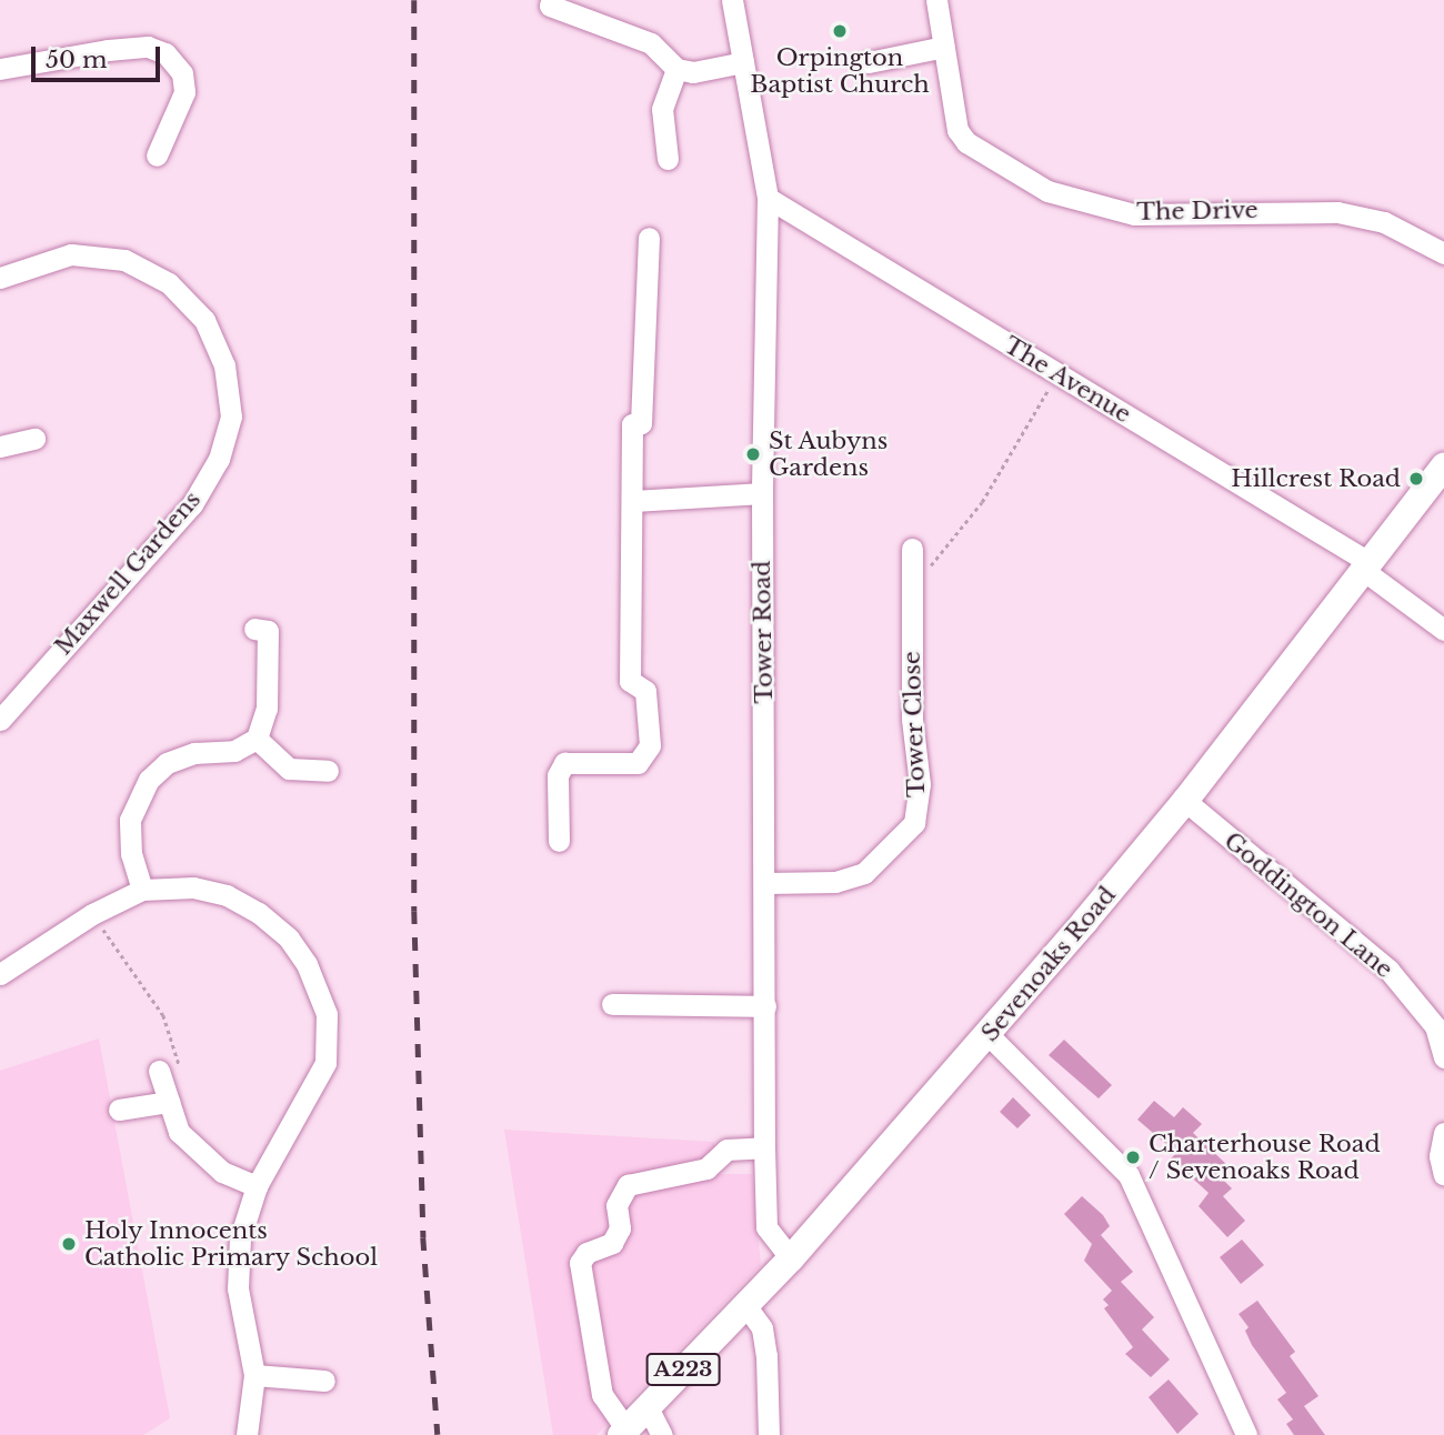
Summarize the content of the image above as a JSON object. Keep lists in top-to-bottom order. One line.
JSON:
{"streets":{"main road":["Sevenoaks Road","A223"],"street":["The Drive","The Avenue","Maxwell Gardens","Tower Road","Tower Close","Goddington Lane"]},"crossings":[["The Avenue","Tower Road"],["The Avenue","Sevenoaks Road"],["Tower Road","Tower Close"],["Tower Road","Sevenoaks Road"],["Goddington Lane","Sevenoaks Road"]],"places":["Orpington Baptist Church","St Aubyns Gardens","Hillcrest Road","Charterhouse Road / Sevenoaks Road","Holy Innocents Catholic Primary School"],"scale_bar":"50 m"}
